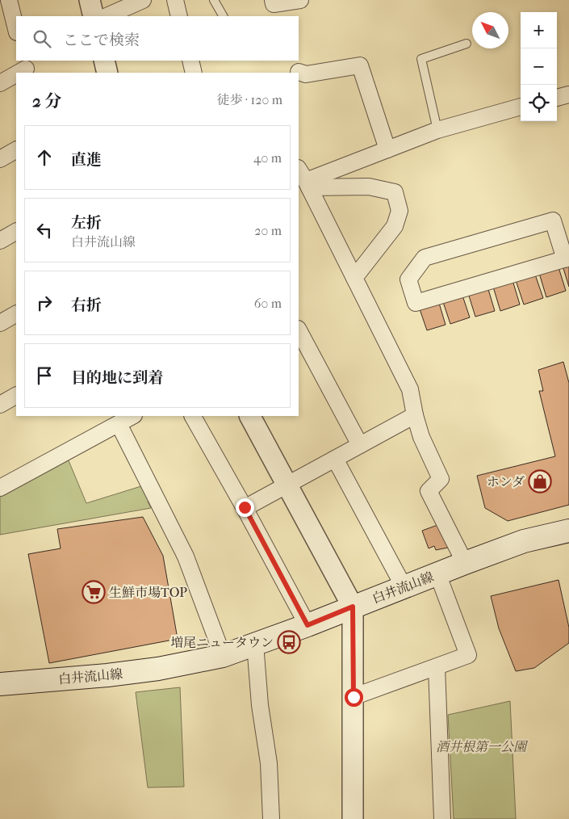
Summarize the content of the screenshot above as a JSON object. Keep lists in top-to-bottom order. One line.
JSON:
{"streets":{"main road":["白井流山線"]},"parks":["酒井根第一公園"],"places":{"shop":["ホンダ"],"supermarket":["生鮮市場TOP"],"bus stop":["増尾ニュータウン"]},"north":"top left","page":{"map_buttons":["+","−"],"search":"ここで検索","heading":["2 分","徒歩 · 120 m"],"list":[["直進","40 m"],["左折","白井流山線","20 m"],["右折","60 m"],"目的地に到着"]}}
